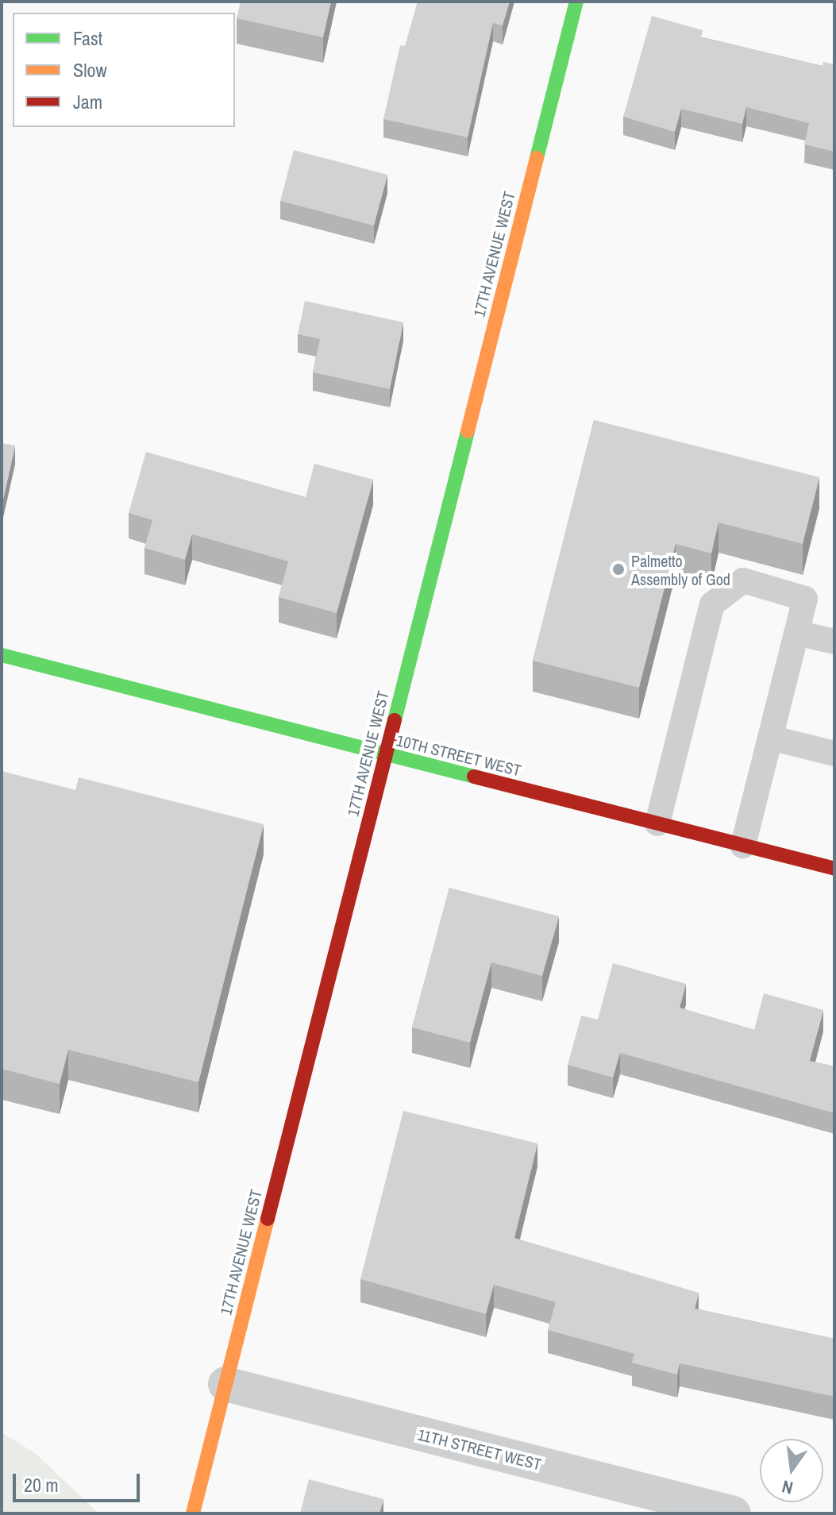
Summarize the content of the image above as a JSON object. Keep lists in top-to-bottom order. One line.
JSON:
{"streets":{"street":["17TH AVENUE WEST","10TH STREET WEST","11TH STREET WEST"]},"crossings":[["17TH AVENUE WEST","10TH STREET WEST"],["17TH AVENUE WEST","11TH STREET WEST"]],"places":["Palmetto Assembly of God"],"legend":["Fast","Slow","Jam"],"scale_bar":"20 m","north":"bottom"}
